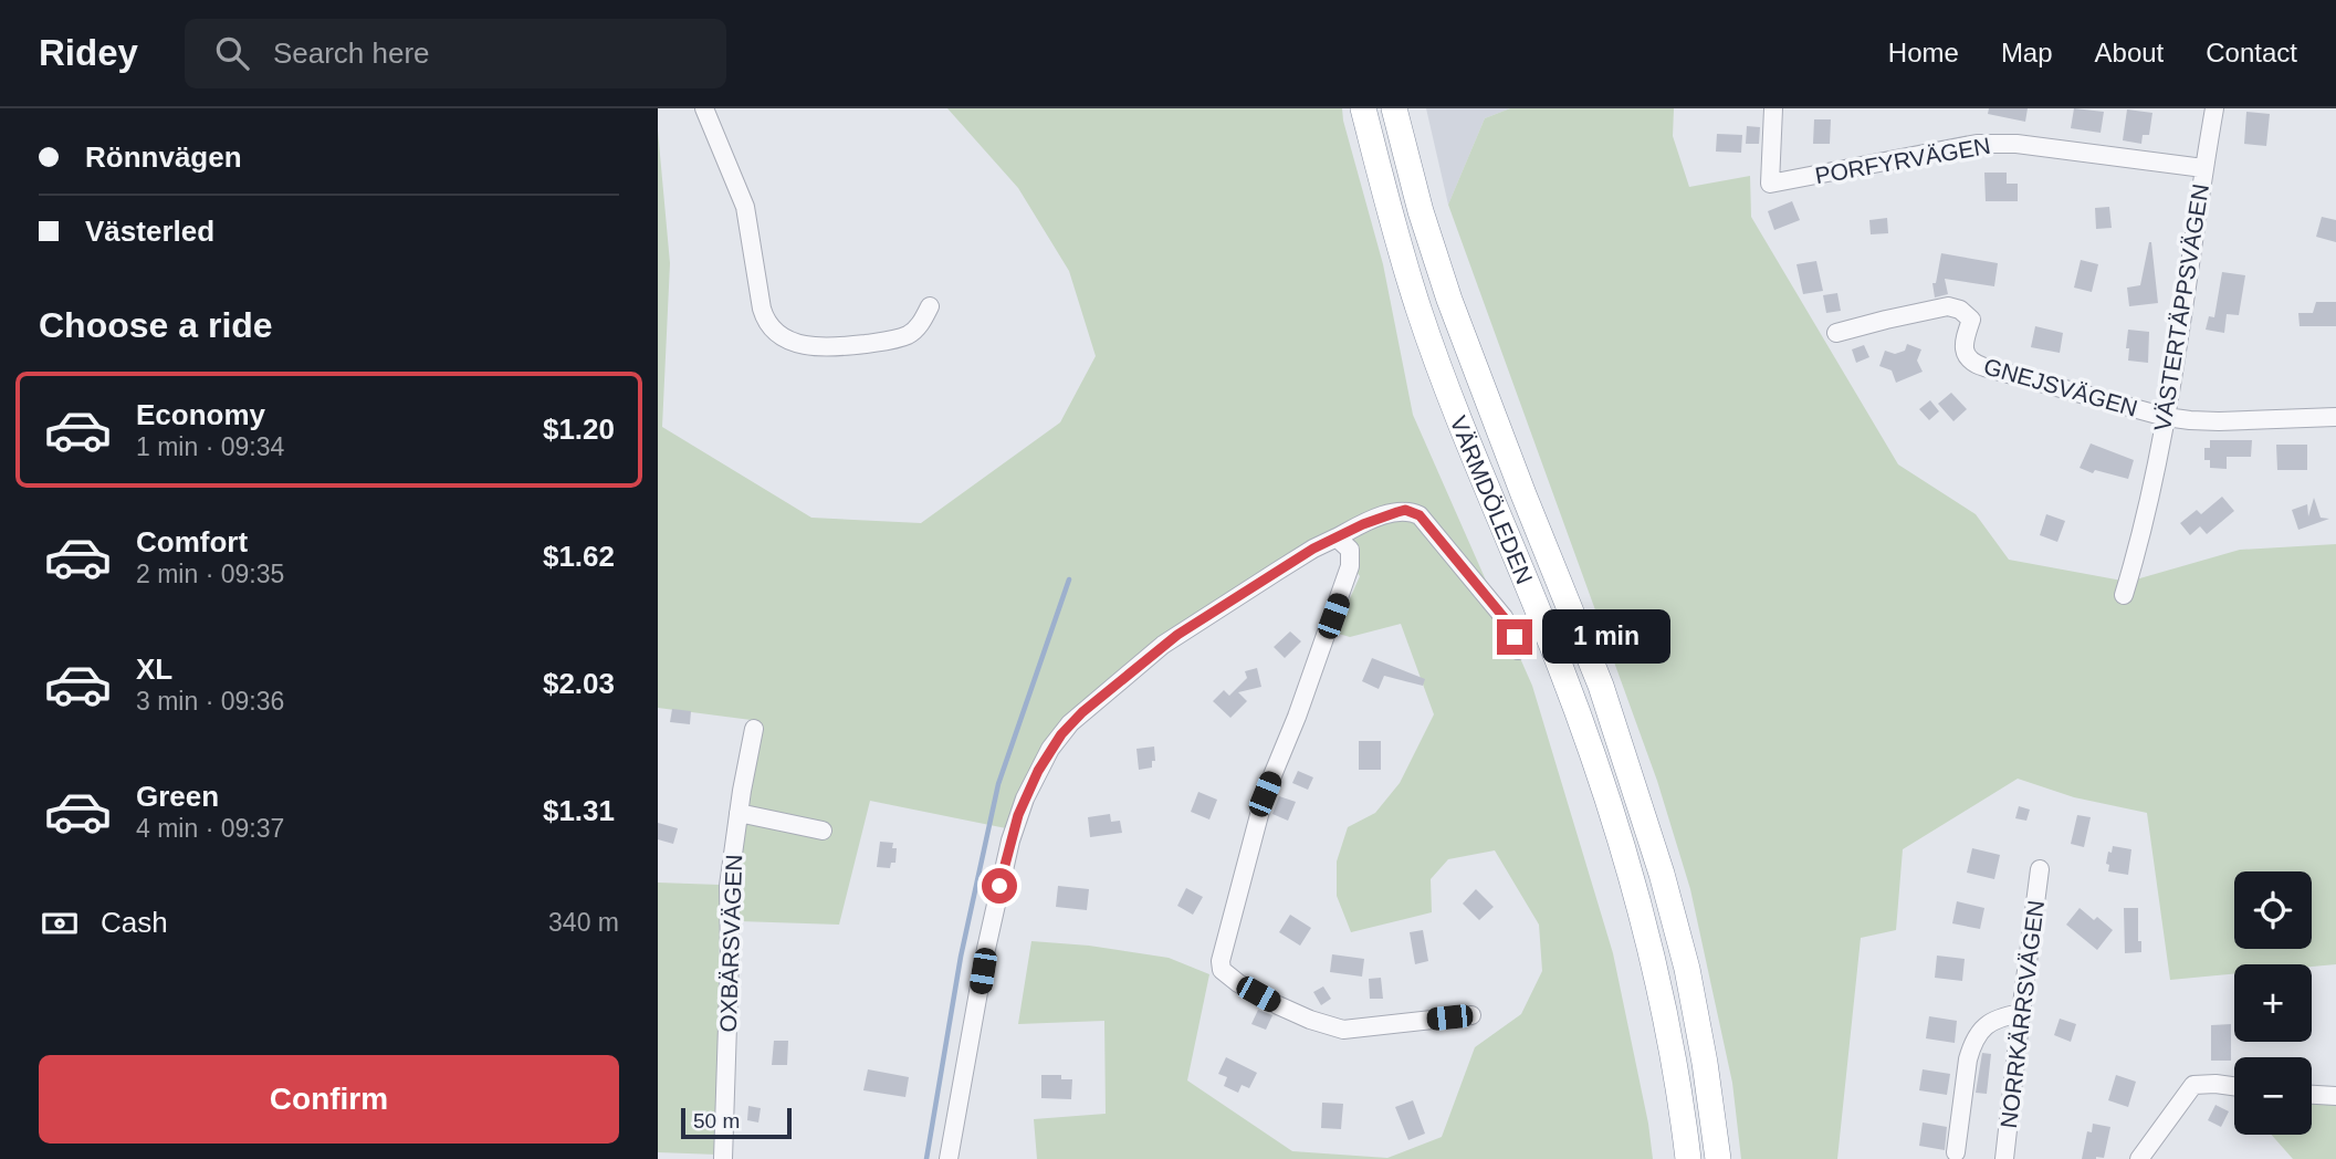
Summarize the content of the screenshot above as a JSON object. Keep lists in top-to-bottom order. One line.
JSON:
{"streets":{"highway":["VÄRMDÖLEDEN"],"street":["PORFYRVÄGEN","VÄSTERTÄPPSVÄGEN","GNEJSVÄGEN","OXBÄRSVÄGEN","NORRKÄRRSVÄGEN"]},"crossings":[["PORFYRVÄGEN","VÄSTERTÄPPSVÄGEN"],["VÄSTERTÄPPSVÄGEN","GNEJSVÄGEN"]],"scale_bar":"50 m","page":{"header":"Ridey","search":"Search here","nav":["Home","Map","About","Contact"],"banner":["Rönnvägen","Västerled"],"heading":"Choose a ride","list":[{"name":"Economy","note":"1 min · 09:34","value":"$1.20"},{"name":"Comfort","note":"2 min · 09:35","value":"$1.62"},{"name":"XL","note":"3 min · 09:36","value":"$2.03"},{"name":"Green","note":"4 min · 09:37","value":"$1.31"}],"bubble":"1 min","map_buttons":["+","−"],"pay":["Cash","340 m"],"buttons":"Confirm","scale":"50 m"}}
